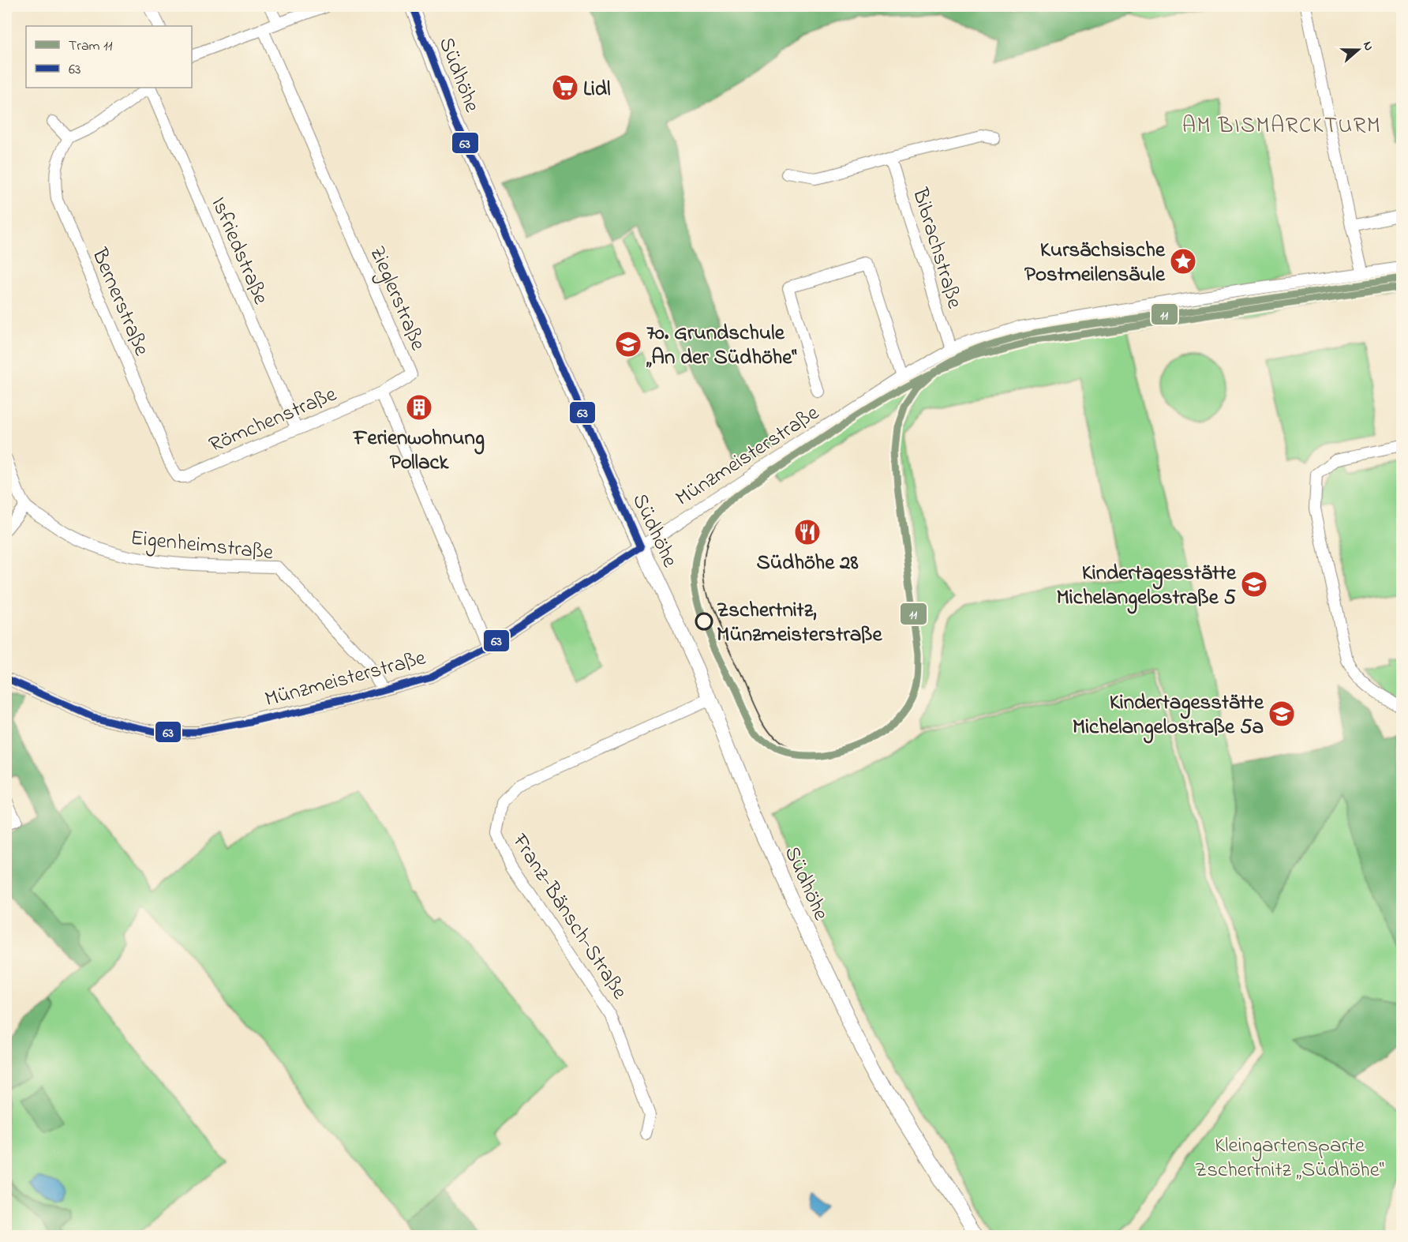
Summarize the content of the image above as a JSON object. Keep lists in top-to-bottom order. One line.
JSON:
{"streets":{"street":["Südhöhe","Bibrachstraße","Isfriedstraße","Zieglerstraße","Bernerstraße","Römchenstraße","Münzmeisterstraße","Eigenheimstraße","Franz-Bänsch-Straße"]},"crossings":[["Südhöhe","Münzmeisterstraße"],["Südhöhe","Franz-Bänsch-Straße"],["Bibrachstraße","Münzmeisterstraße"],["Isfriedstraße","Römchenstraße"],["Zieglerstraße","Römchenstraße"],["Bernerstraße","Römchenstraße"],["Münzmeisterstraße","Eigenheimstraße"]],"districts":["AM BISMARCKTURM"],"parks":["Kleingartensparte Zschertnitz „Südhöhe“"],"places":{"supermarket":["Lidl"],"place":["Kursächsische Postmeilensäule"],"school or university":["70. Grundschule „An der Südhöhe“","Kindertagesstätte Michelangelostraße 5","Kindertagesstätte Michelangelostraße 5a"],"building":["Ferienwohnung Pollack"],"restaurant":["Südhöhe 28"],"other":["Zschertnitz, Münzmeisterstraße"]},"lines":["transit line 63","tram line 11"],"legend":["Tram 11","63"],"north":"right"}
